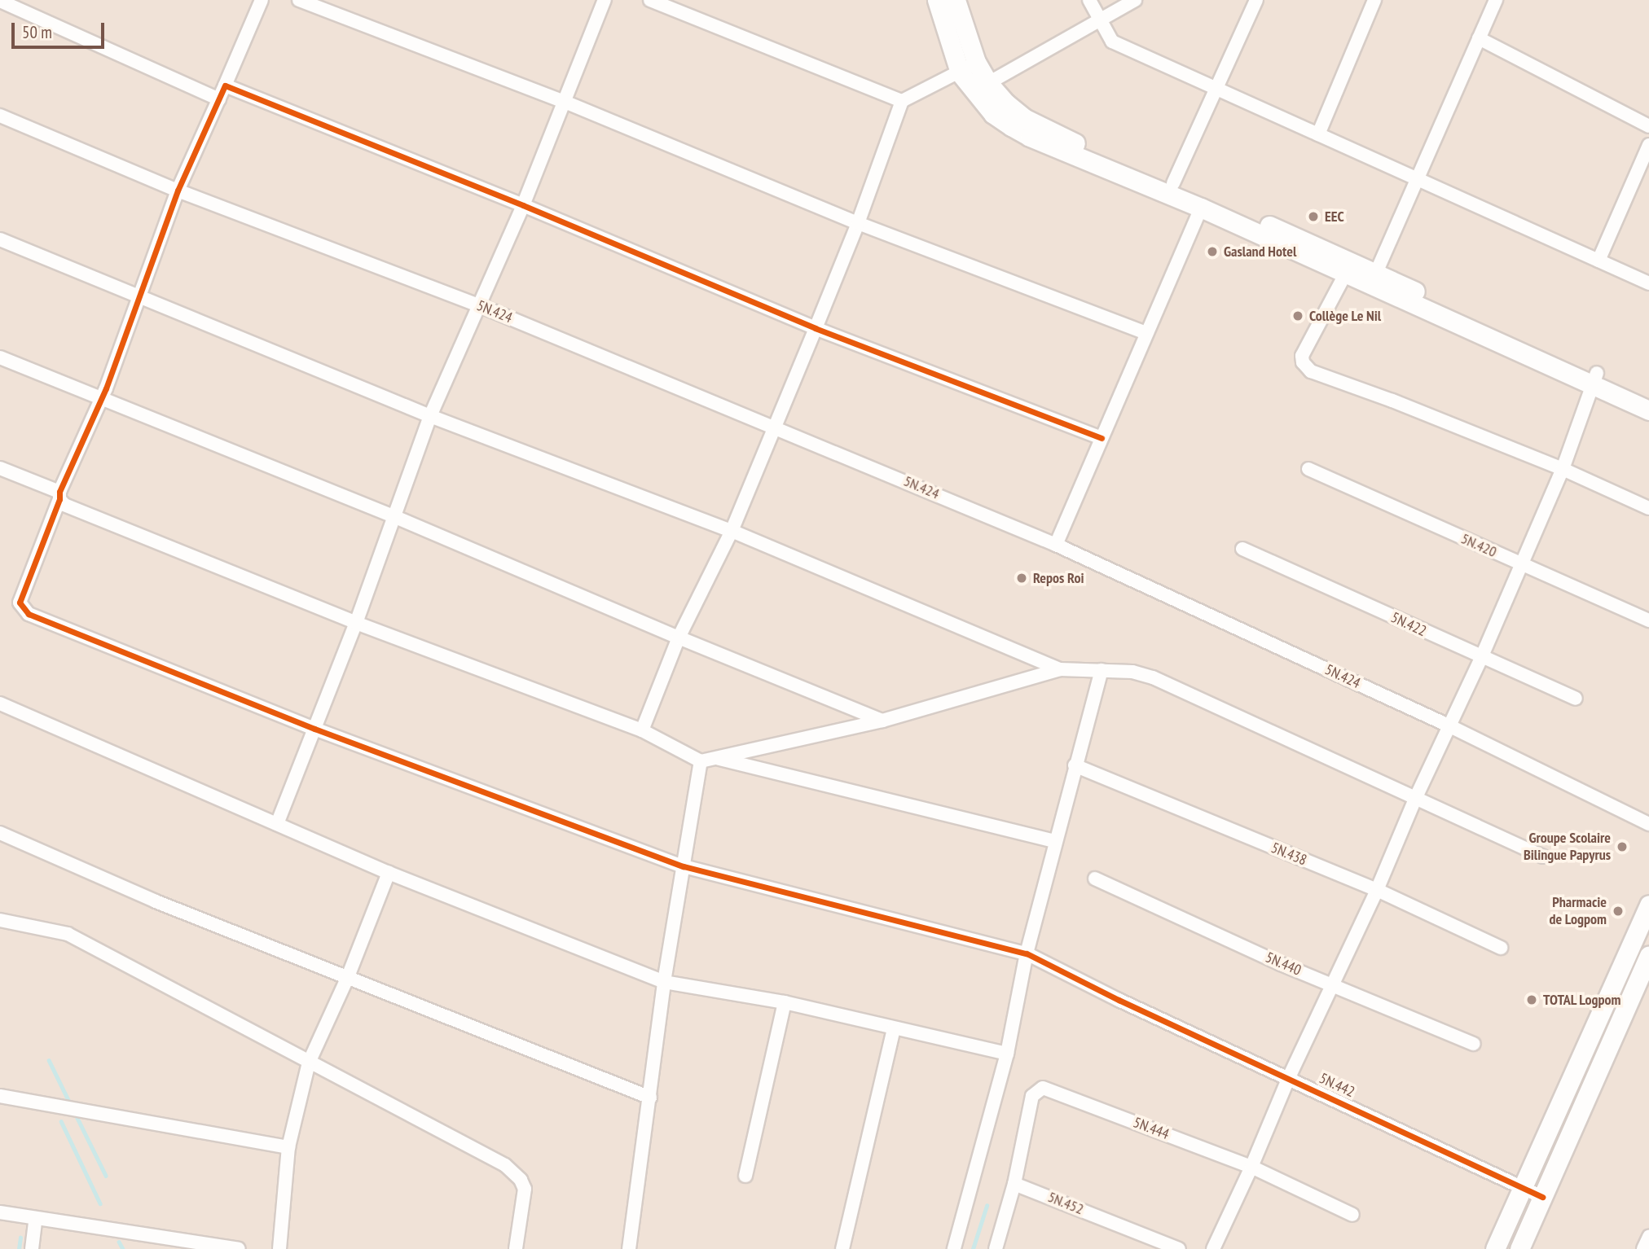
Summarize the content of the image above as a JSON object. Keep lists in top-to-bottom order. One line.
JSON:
{"streets":{"street":["5N.424","5N.420","5N.422","5N.438","5N.440","5N.442","5N.444","5N.452"]},"crossings":[["5N.444","5N.452"]],"places":["EEC","Gasland Hotel","Collège Le Nil","Repos Roi","Groupe Scolaire Bilingue Papyrus","Pharmacie de Logpom","TOTAL Logpom"],"scale_bar":"50 m"}
